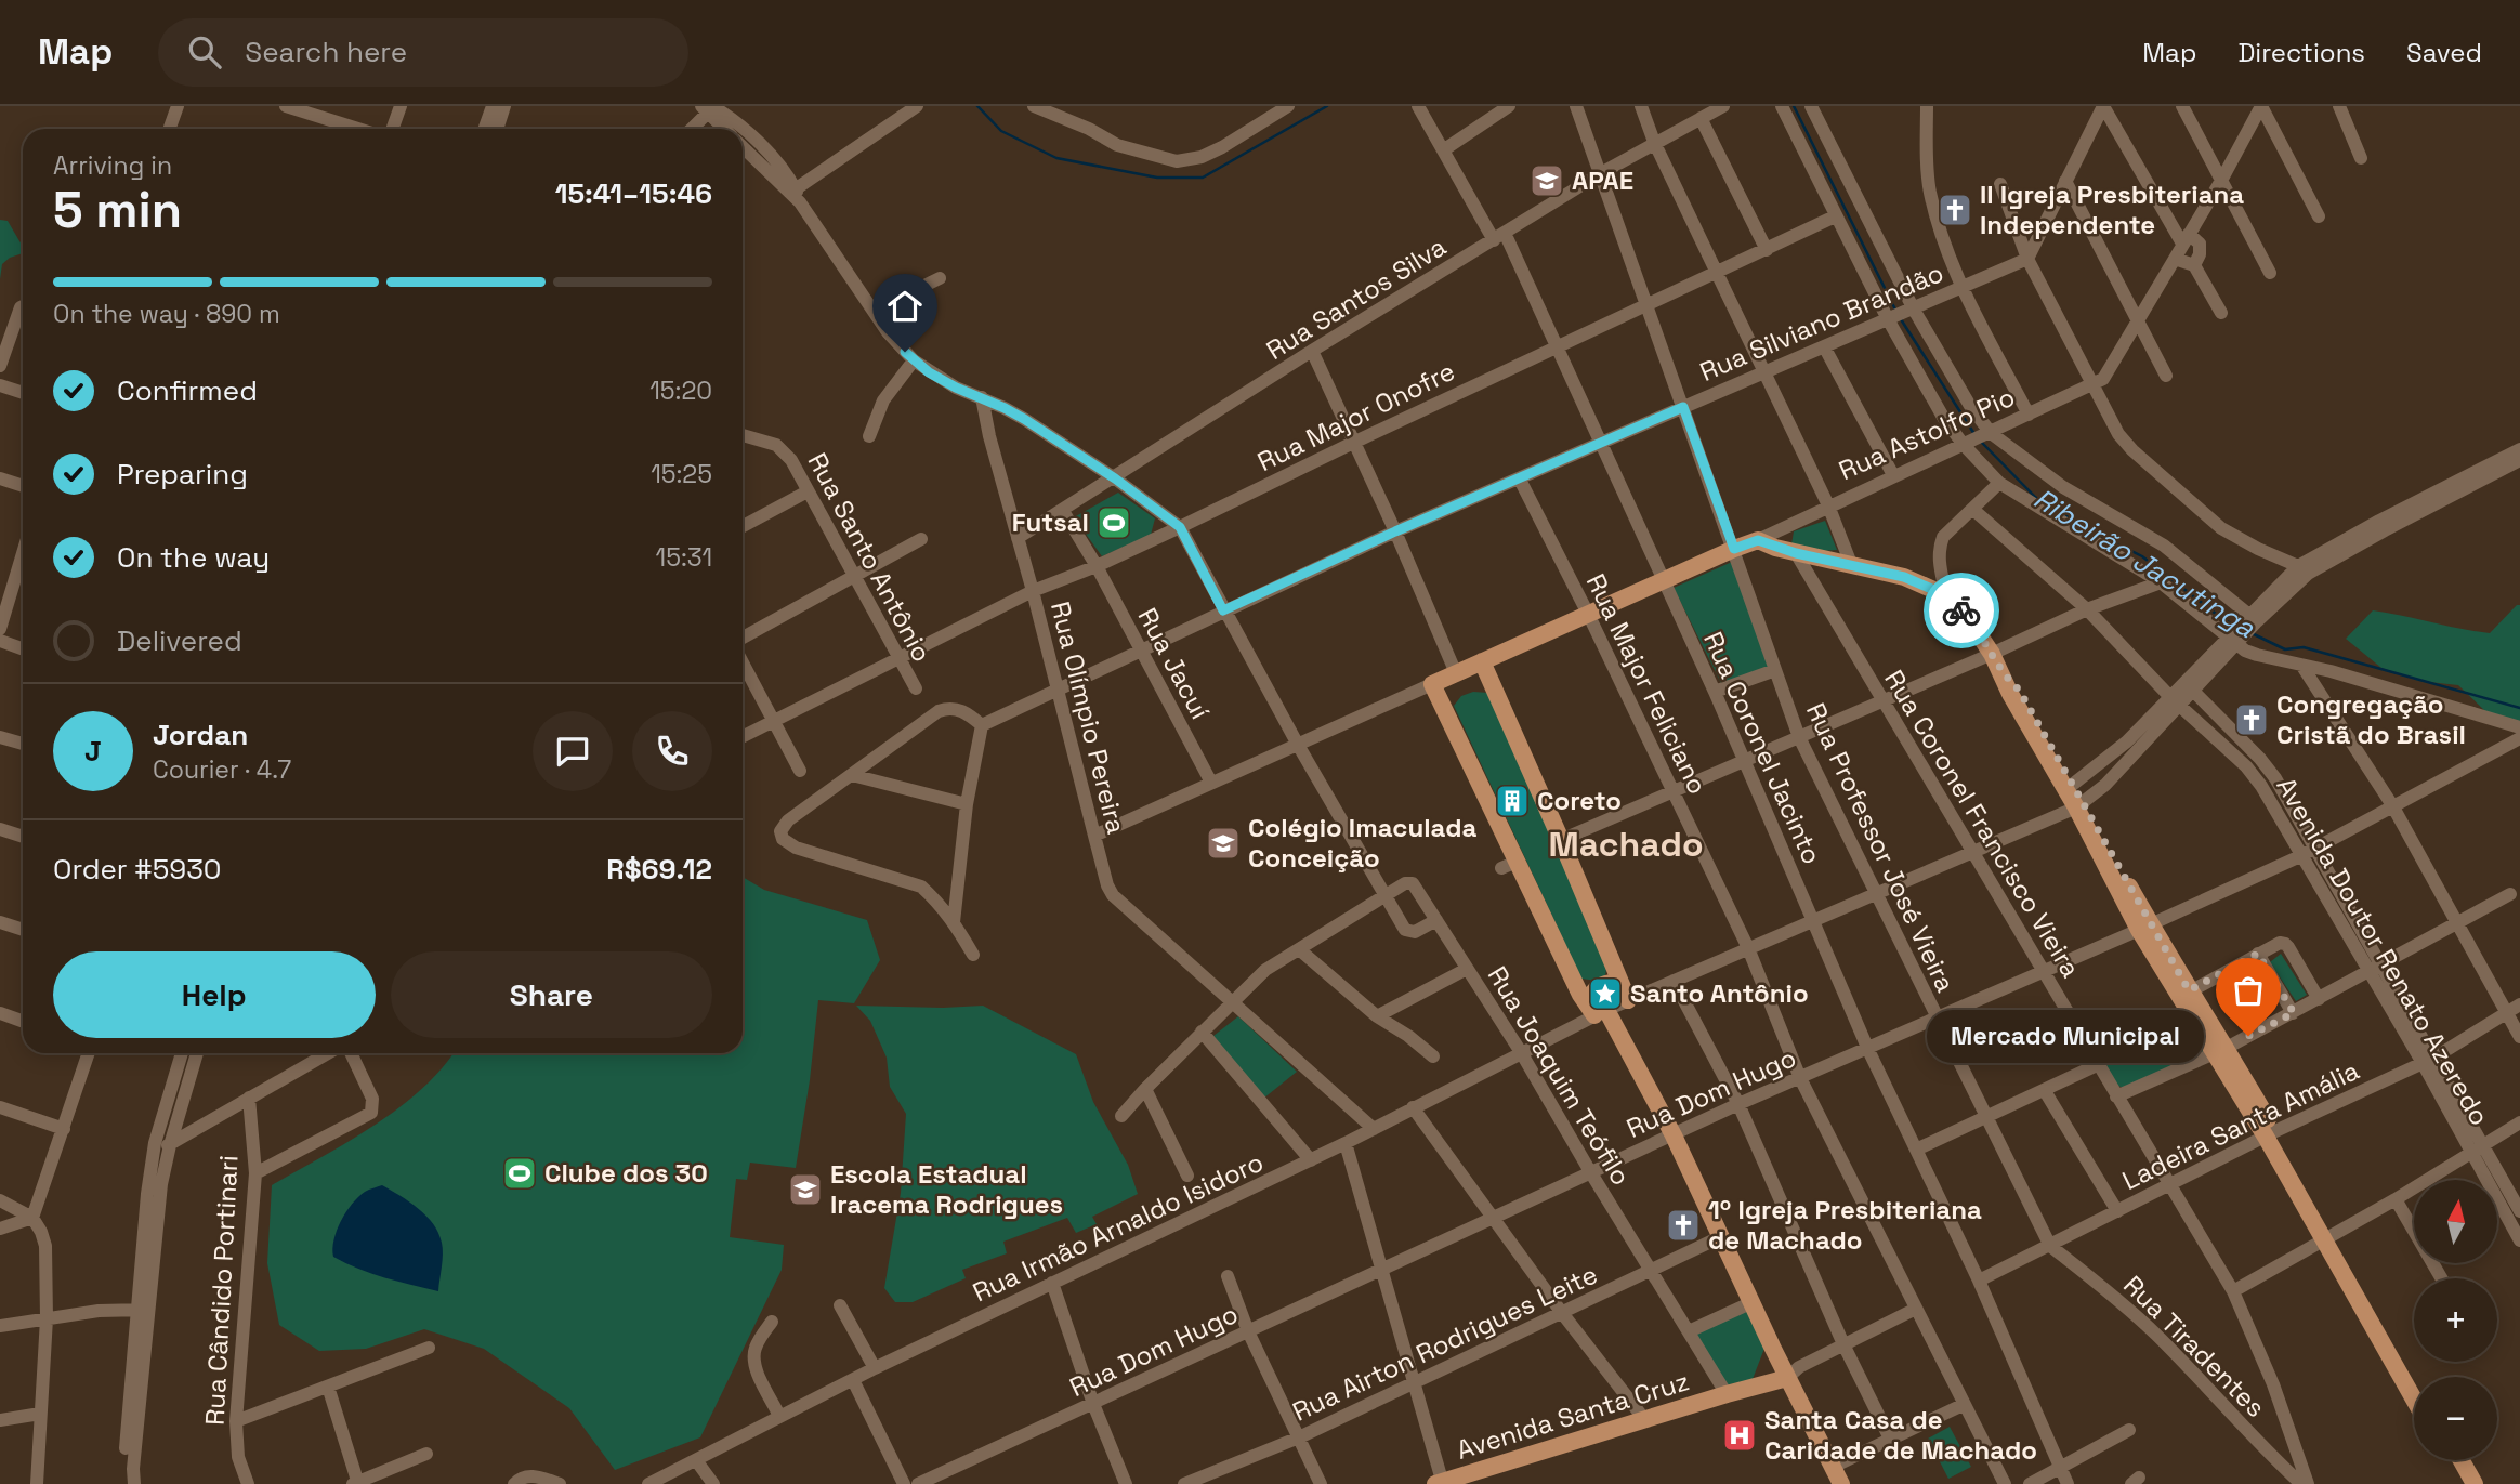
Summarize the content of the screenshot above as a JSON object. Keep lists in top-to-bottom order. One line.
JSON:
{"streets":{"main road":["Rua Astolfo Pio","Avenida Santa Cruz"],"street":["Rua Santos Silva","Rua Silviano Brandão","Rua Major Onofre","Rua Santo Antônio","Rua Jacuí","Rua Major Feliciano","Rua Olímpio Pereira","Rua Coronel Jacinto","Rua Coronel Francisco Vieira","Rua Professor José Vieira","Avenida Doutor Renato Azeredo","Rua Joaquim Teófilo","Rua Dom Hugo","Ladeira Santa Amália","Rua Irmão Arnaldo Isidoro","Rua Cândido Portinari","Rua Airton Rodrigues Leite","Rua Tiradentes"]},"crossings":[["Rua Santos Silva","Rua Jacuí"],["Rua Santos Silva","Rua Olímpio Pereira"],["Rua Santos Silva","Rua Coronel Jacinto"],["Rua Santos Silva","Rua Professor José Vieira"],["Rua Silviano Brandão","Rua Jacuí"],["Rua Silviano Brandão","Rua Major Feliciano"],["Rua Silviano Brandão","Rua Olímpio Pereira"],["Rua Silviano Brandão","Rua Coronel Jacinto"],["Rua Silviano Brandão","Rua Professor José Vieira"],["Rua Major Onofre","Rua Santo Antônio"],["Rua Major Onofre","Rua Jacuí"],["Rua Major Onofre","Rua Olímpio Pereira"],["Rua Major Onofre","Rua Coronel Jacinto"],["Rua Major Onofre","Rua Professor José Vieira"],["Rua Astolfo Pio","Rua Major Feliciano"],["Rua Astolfo Pio","Rua Coronel Jacinto"],["Rua Astolfo Pio","Rua Professor José Vieira"],["Rua Major Feliciano","Rua Dom Hugo"],["Rua Major Feliciano","Rua Irmão Arnaldo Isidoro"],["Rua Olímpio Pereira","Rua Irmão Arnaldo Isidoro"],["Rua Coronel Jacinto","Rua Dom Hugo"],["Rua Coronel Jacinto","Ladeira Santa Amália"],["Rua Coronel Jacinto","Rua Irmão Arnaldo Isidoro"],["Rua Coronel Francisco Vieira","Rua Dom Hugo"],["Rua Coronel Francisco Vieira","Ladeira Santa Amália"],["Rua Coronel Francisco Vieira","Rua Irmão Arnaldo Isidoro"],["Rua Coronel Francisco Vieira","Rua Tiradentes"],["Rua Professor José Vieira","Rua Dom Hugo"],["Rua Professor José Vieira","Ladeira Santa Amália"],["Rua Professor José Vieira","Rua Irmão Arnaldo Isidoro"],["Rua Professor José Vieira","Rua Tiradentes"],["Avenida Doutor Renato Azeredo","Rua Dom Hugo"],["Avenida Doutor Renato Azeredo","Ladeira Santa Amália"],["Rua Joaquim Teófilo","Rua Dom Hugo"],["Rua Joaquim Teófilo","Rua Irmão Arnaldo Isidoro"],["Rua Joaquim Teófilo","Rua Airton Rodrigues Leite"],["Rua Joaquim Teófilo","Avenida Santa Cruz"],["Ladeira Santa Amália","Rua Tiradentes"]],"districts":["Machado"],"water":["Ribeirão Jacutinga"],"places":{"school or university":["APAE","Colégio Imaculada Conceição","Escola Estadual Iracema Rodrigues"],"church":["II Igreja Presbiteriana Independente","Congregação Cristã do Brasil","1º Igreja Presbiteriana de Machado"],"sports":["Futsal","Clube dos 30"],"building":["Coreto"],"place":["Santo Antônio"],"other":["Mercado Municipal"],"hospital":["Santa Casa de Caridade de Machado"]},"north":"top","page":{"header":"Map","search":"Search here","nav":["Map","Directions","Saved"],"heading":["5 min","Arriving in","15:41–15:46"],"panel":["Jordan","Courier · 4.7","Order #5930","R$69.12"],"bar":"On the way · 890 m","list":[["Confirmed","15:20"],["Preparing","15:25"],["On the way","15:31"],"Delivered"],"round":"J","buttons":["Help","Share"],"bubble":"Mercado Municipal","map_buttons":["+","−"]}}
